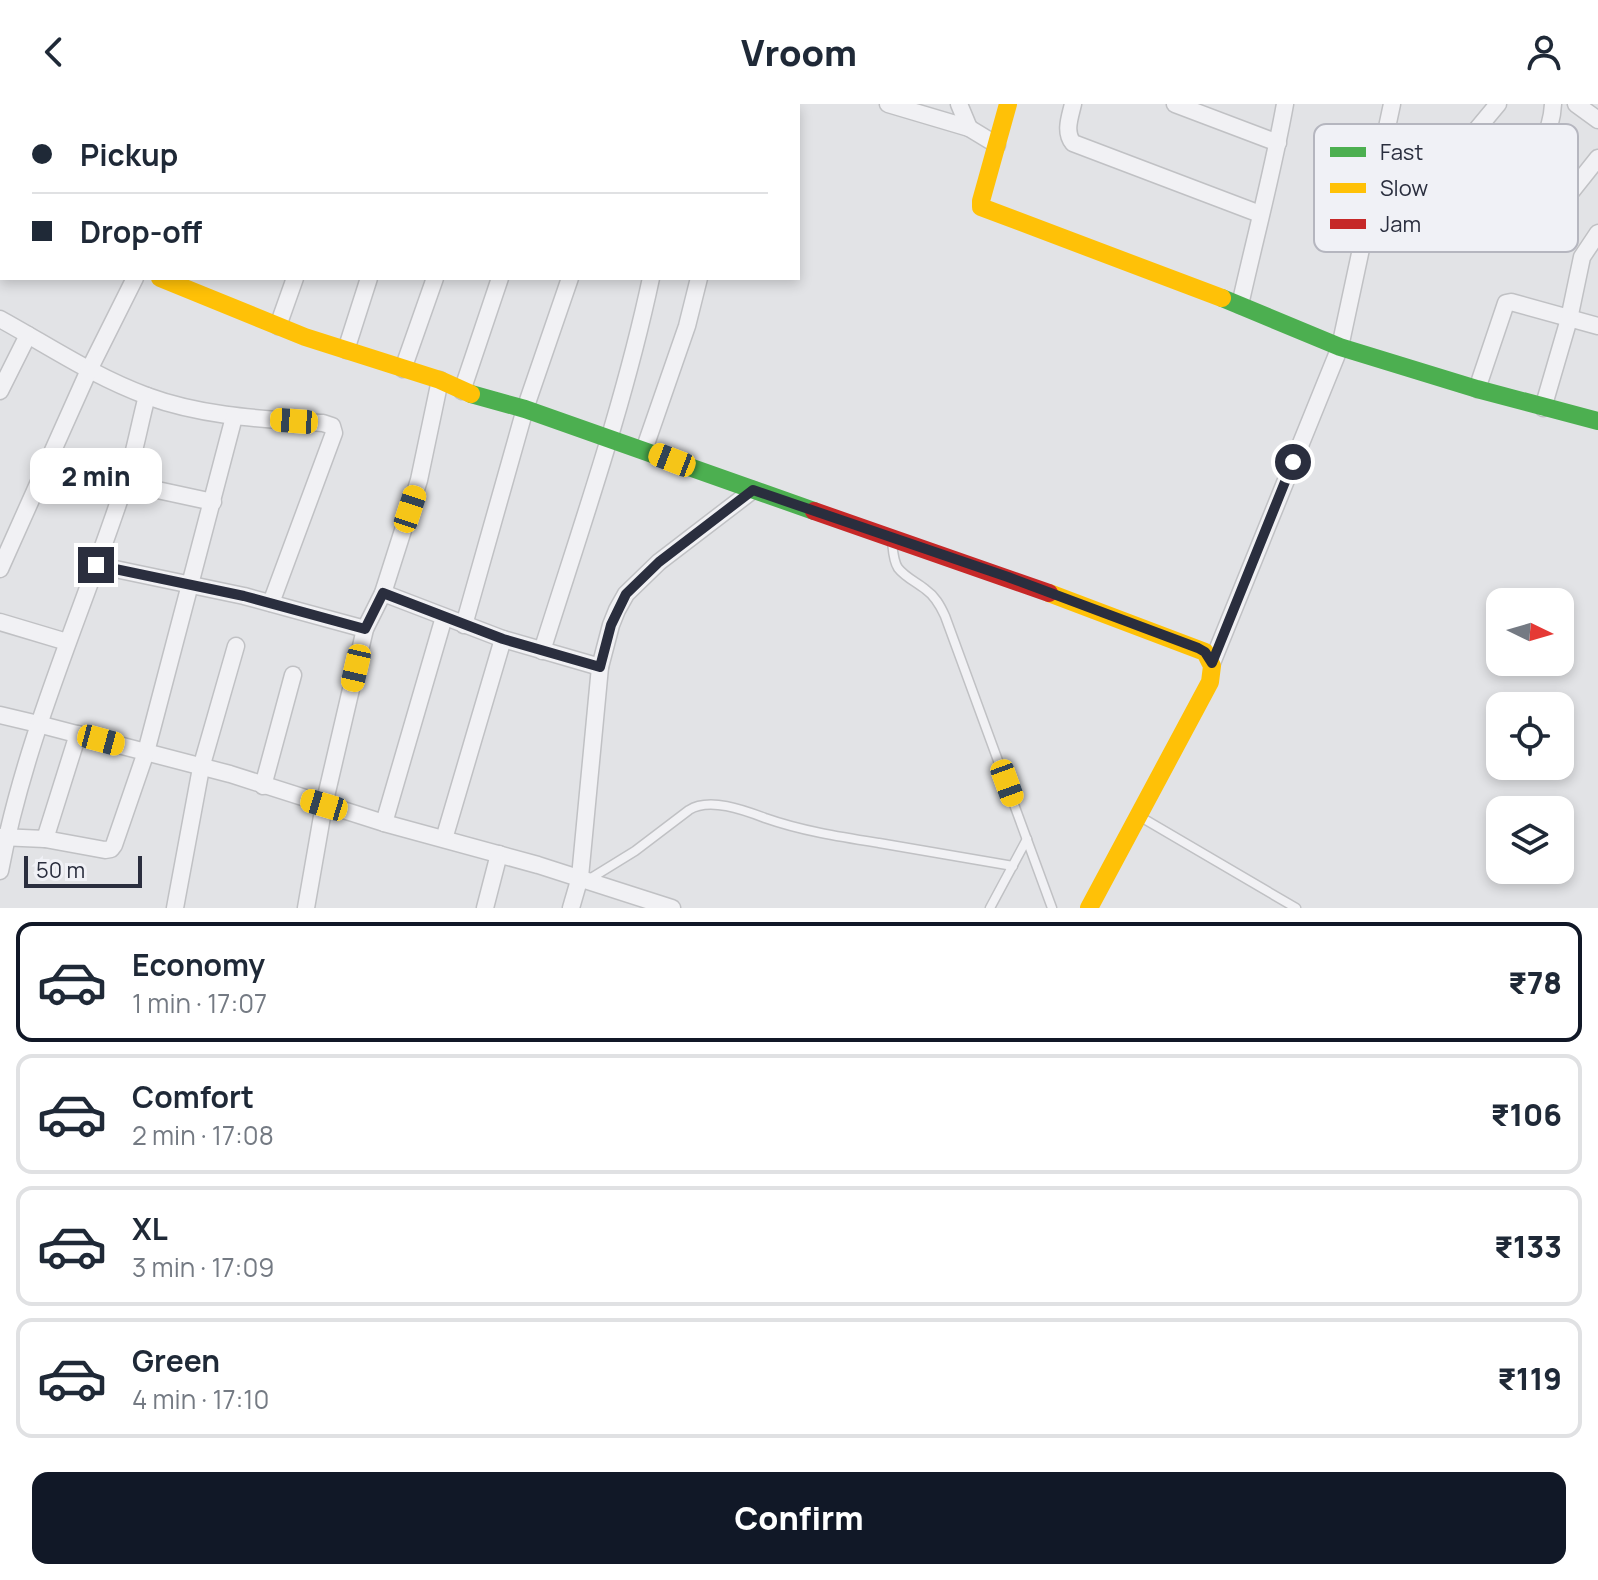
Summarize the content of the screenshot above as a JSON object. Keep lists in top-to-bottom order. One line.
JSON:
{"legend":["Fast","Slow","Jam"],"scale_bar":"50 m","north":"right","page":{"header":"Vroom","banner":["Pickup","Drop-off"],"bubble":"2 min","scale":"50 m","list":[{"name":"Economy","note":"1 min · 17:07","value":"₹78"},{"name":"Comfort","note":"2 min · 17:08","value":"₹106"},{"name":"XL","note":"3 min · 17:09","value":"₹133"},{"name":"Green","note":"4 min · 17:10","value":"₹119"}],"buttons":"Confirm"}}
